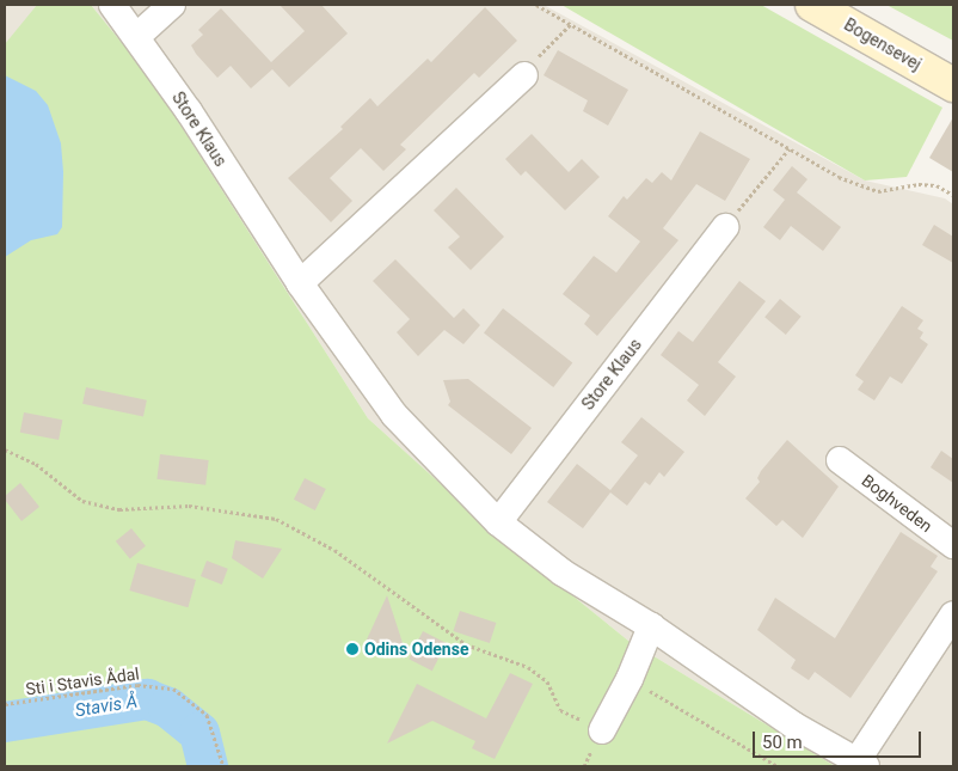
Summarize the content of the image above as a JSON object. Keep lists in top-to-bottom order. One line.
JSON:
{"streets":{"main road":["Bogensevej"],"street":["Store Klaus","Boghveden"],"path":["Sti i Stavis Ådal"]},"water":["Stavis Å"],"places":["Odins Odense"],"scale_bar":"50 m"}
